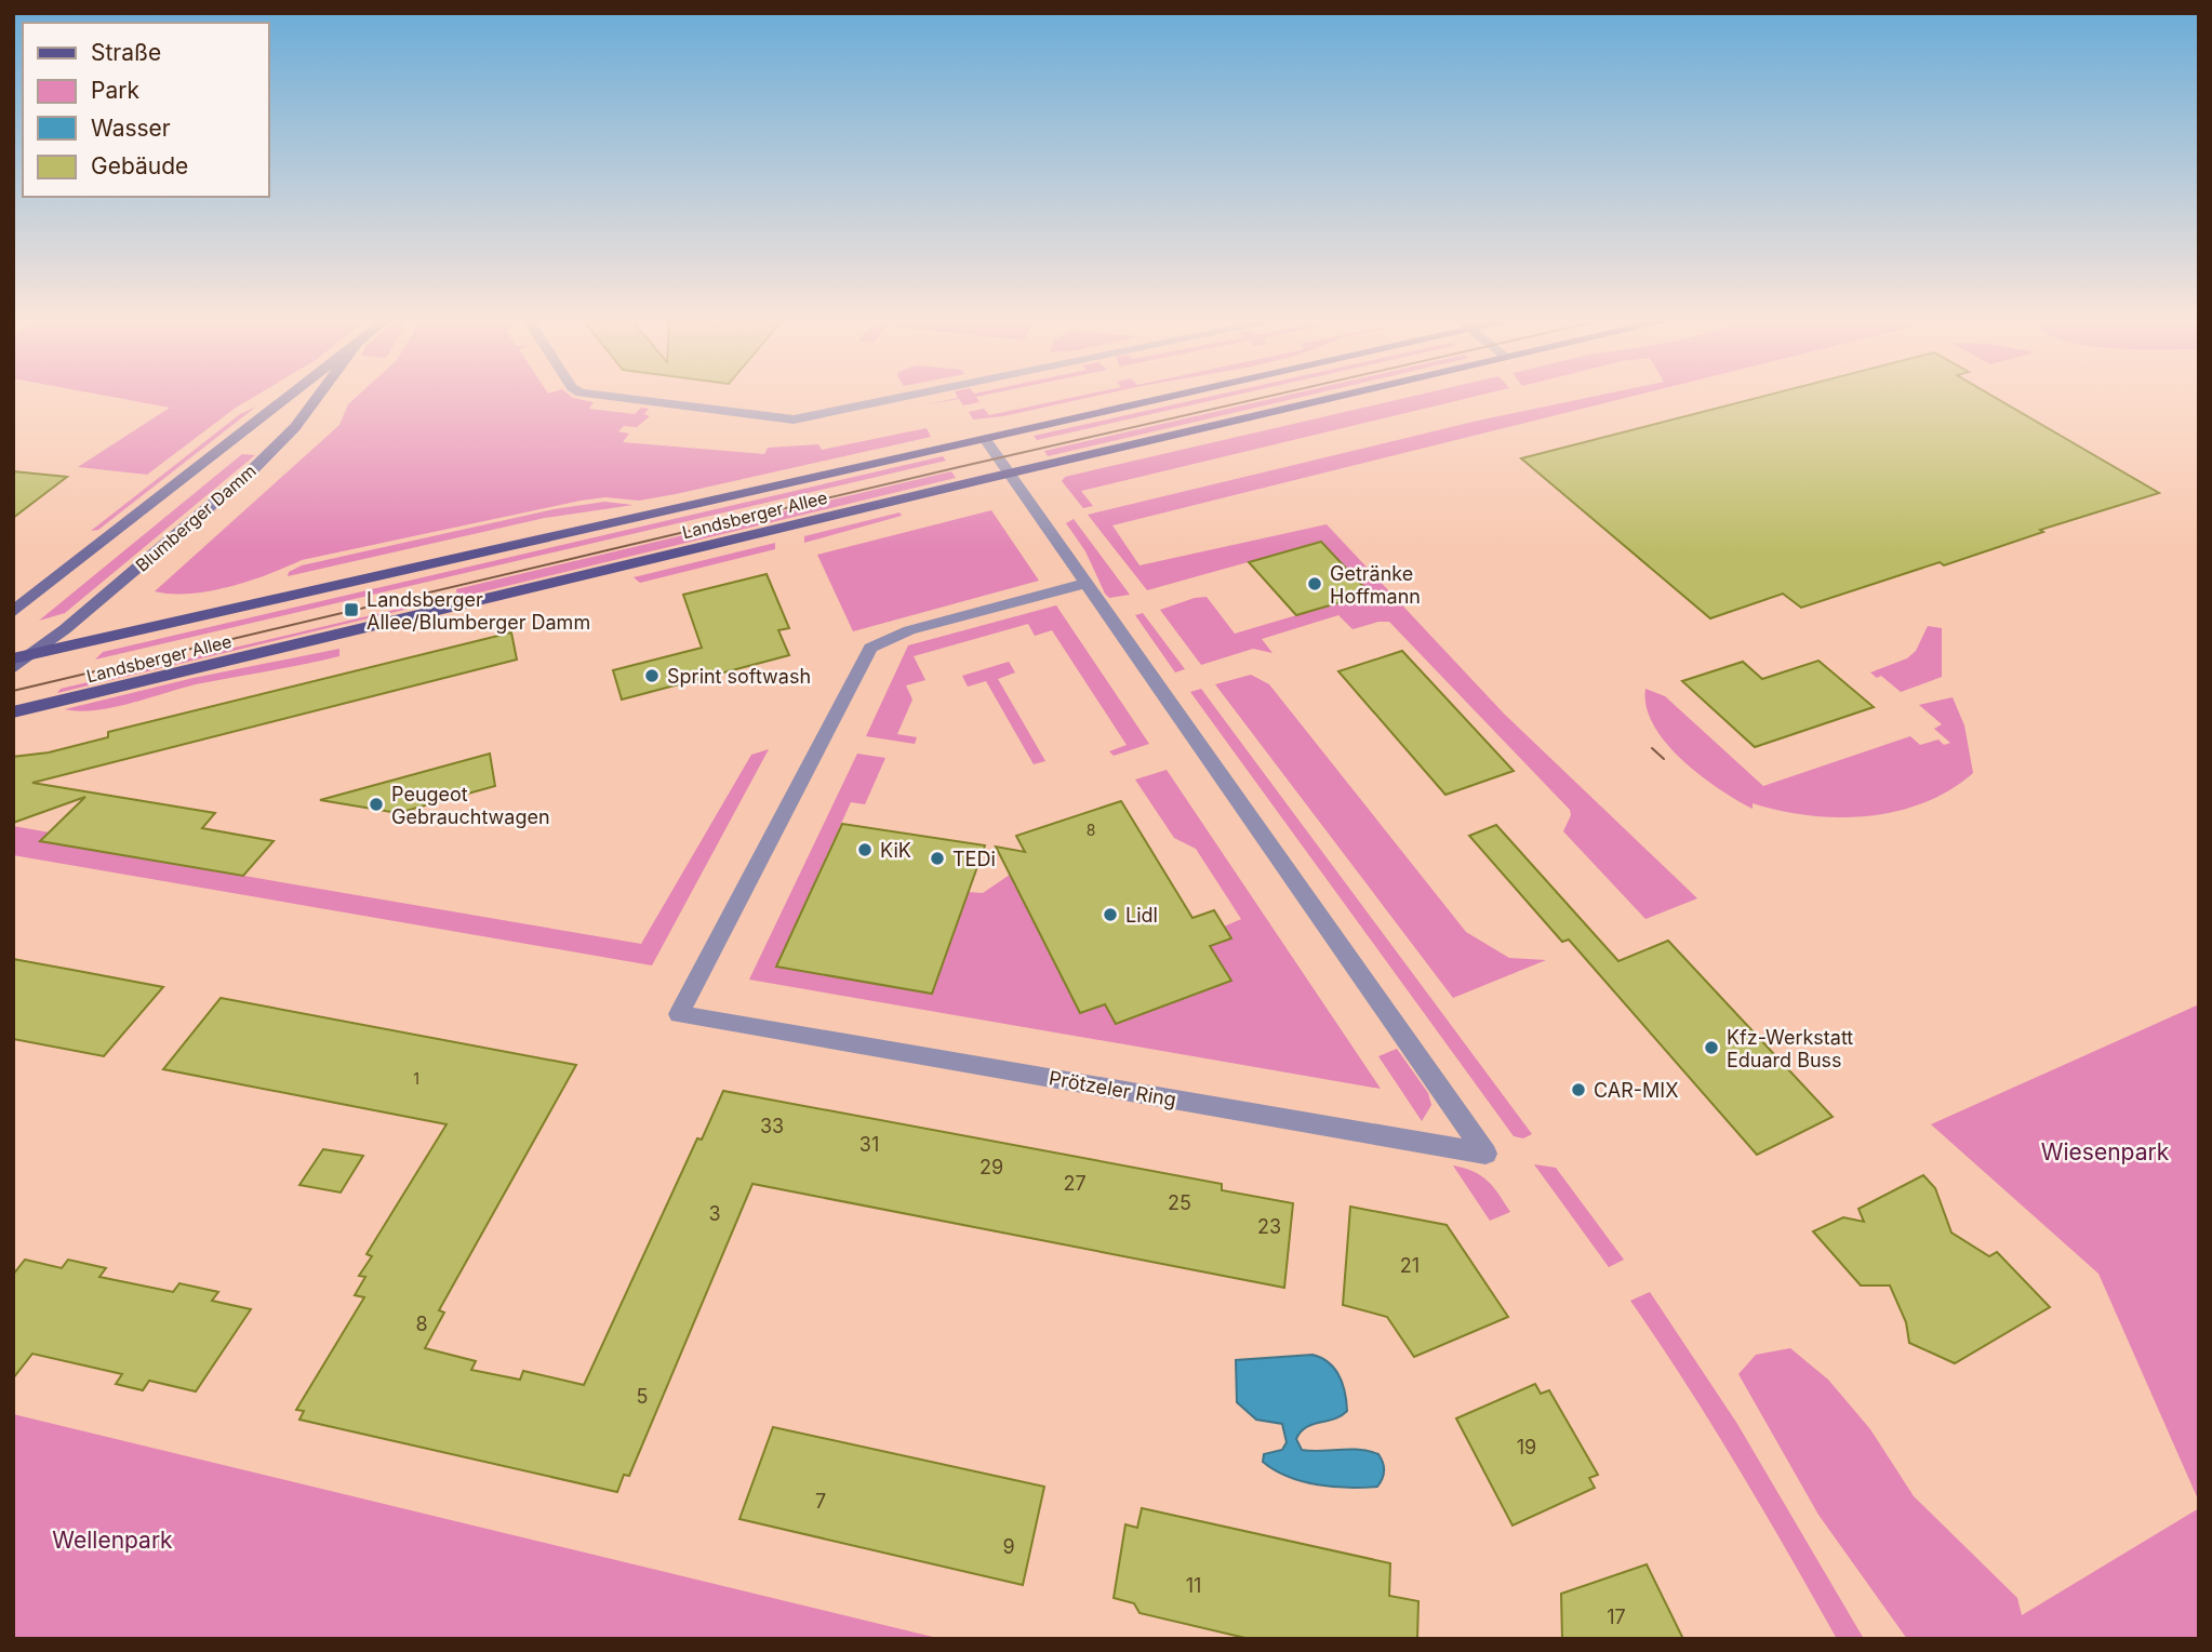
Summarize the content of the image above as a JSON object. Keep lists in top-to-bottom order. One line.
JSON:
{"streets":{"main road":["Landsberger Allee","Blumberger Damm"],"street":["Prötzeler Ring"]},"crossings":[["Landsberger Allee","Blumberger Damm"],["Landsberger Allee","Prötzeler Ring"]],"parks":["Wiesenpark","Wellenpark"],"places":{"other":["Getränke Hoffmann","Sprint softwash","Peugeot Gebrauchtwagen","KiK","TEDi","Lidl","Kfz-Werkstatt Eduard Buss","CAR-MIX"],"transit":["Landsberger Allee/Blumberger Damm"]},"house_numbers":["8","1","33","31","29","27","25","3","23","21","8","5","19","7","9","11","17"],"legend":["Straße","Park","Wasser","Gebäude"]}
